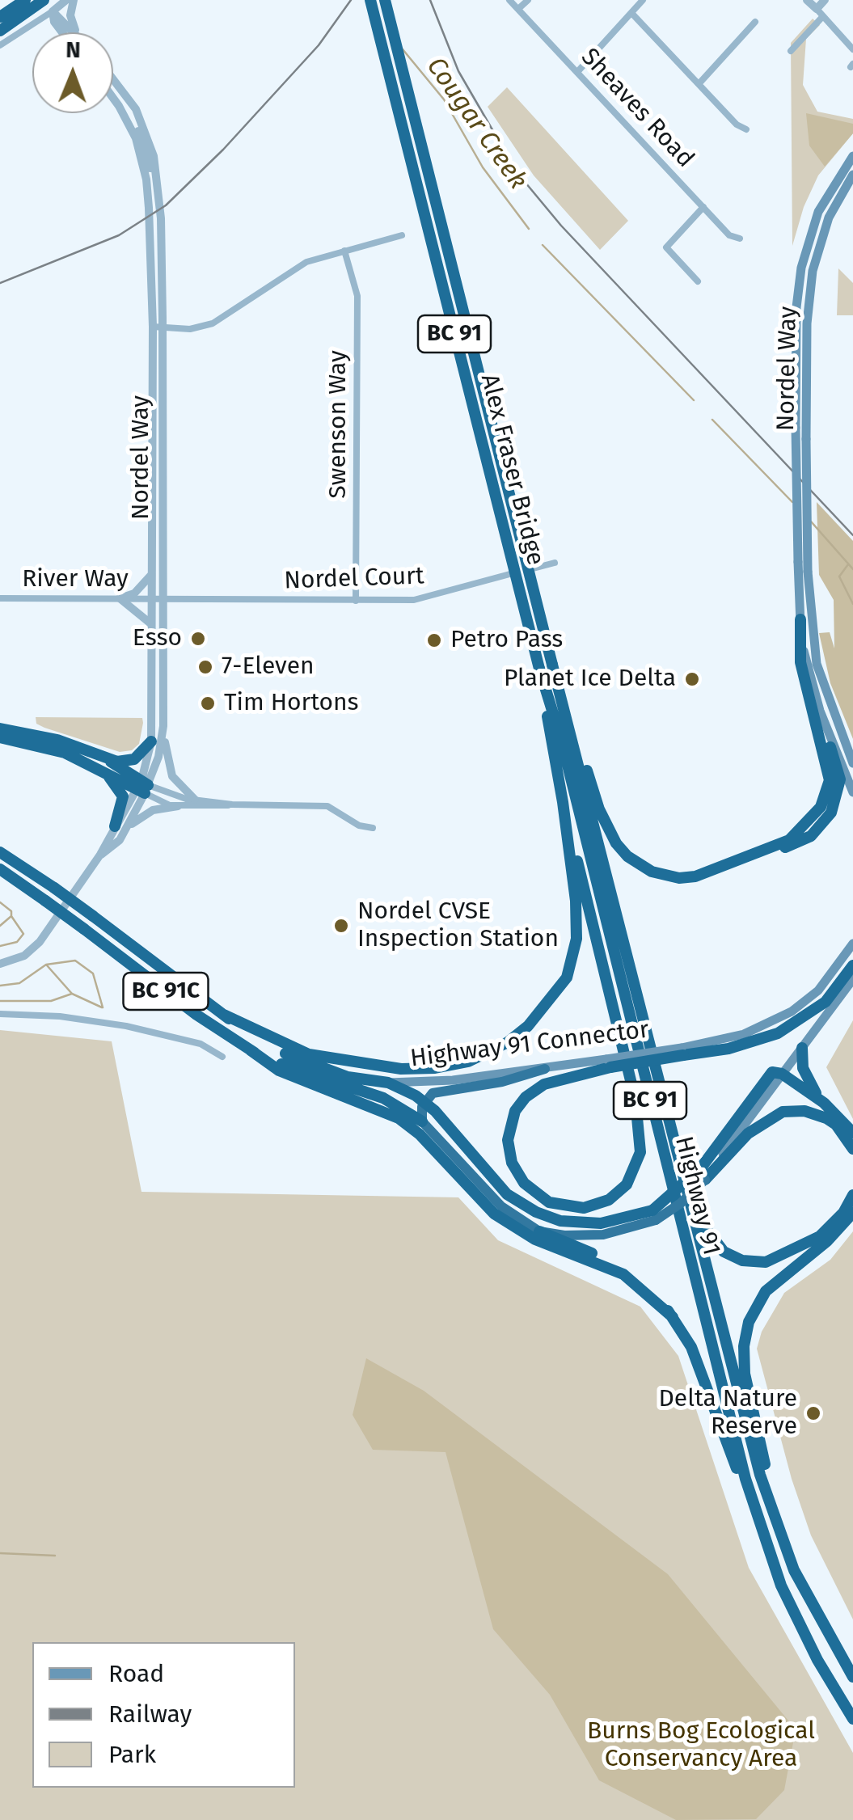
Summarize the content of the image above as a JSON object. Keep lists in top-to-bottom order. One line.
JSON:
{"streets":{"highway":["BC 91","Alex Fraser Bridge","BC 91C","Highway 91 Connector","Highway 91"],"main road":["Nordel Way"],"street":["Sheaves Road","Swenson Way","Nordel Court","River Way"]},"crossings":[["Nordel Way","Nordel Court"],["Nordel Way","River Way"],["Swenson Way","Nordel Court"],["Alex Fraser Bridge","Highway 91"],["Nordel Court","River Way"]],"water":["Cougar Creek"],"parks":["Burns Bog Ecological Conservancy Area"],"places":["Esso","Petro Pass","7-Eleven","Planet Ice Delta","Tim Hortons","Nordel CVSE Inspection Station","Delta Nature Reserve"],"legend":["Road","Railway","Park"],"north":"top"}
